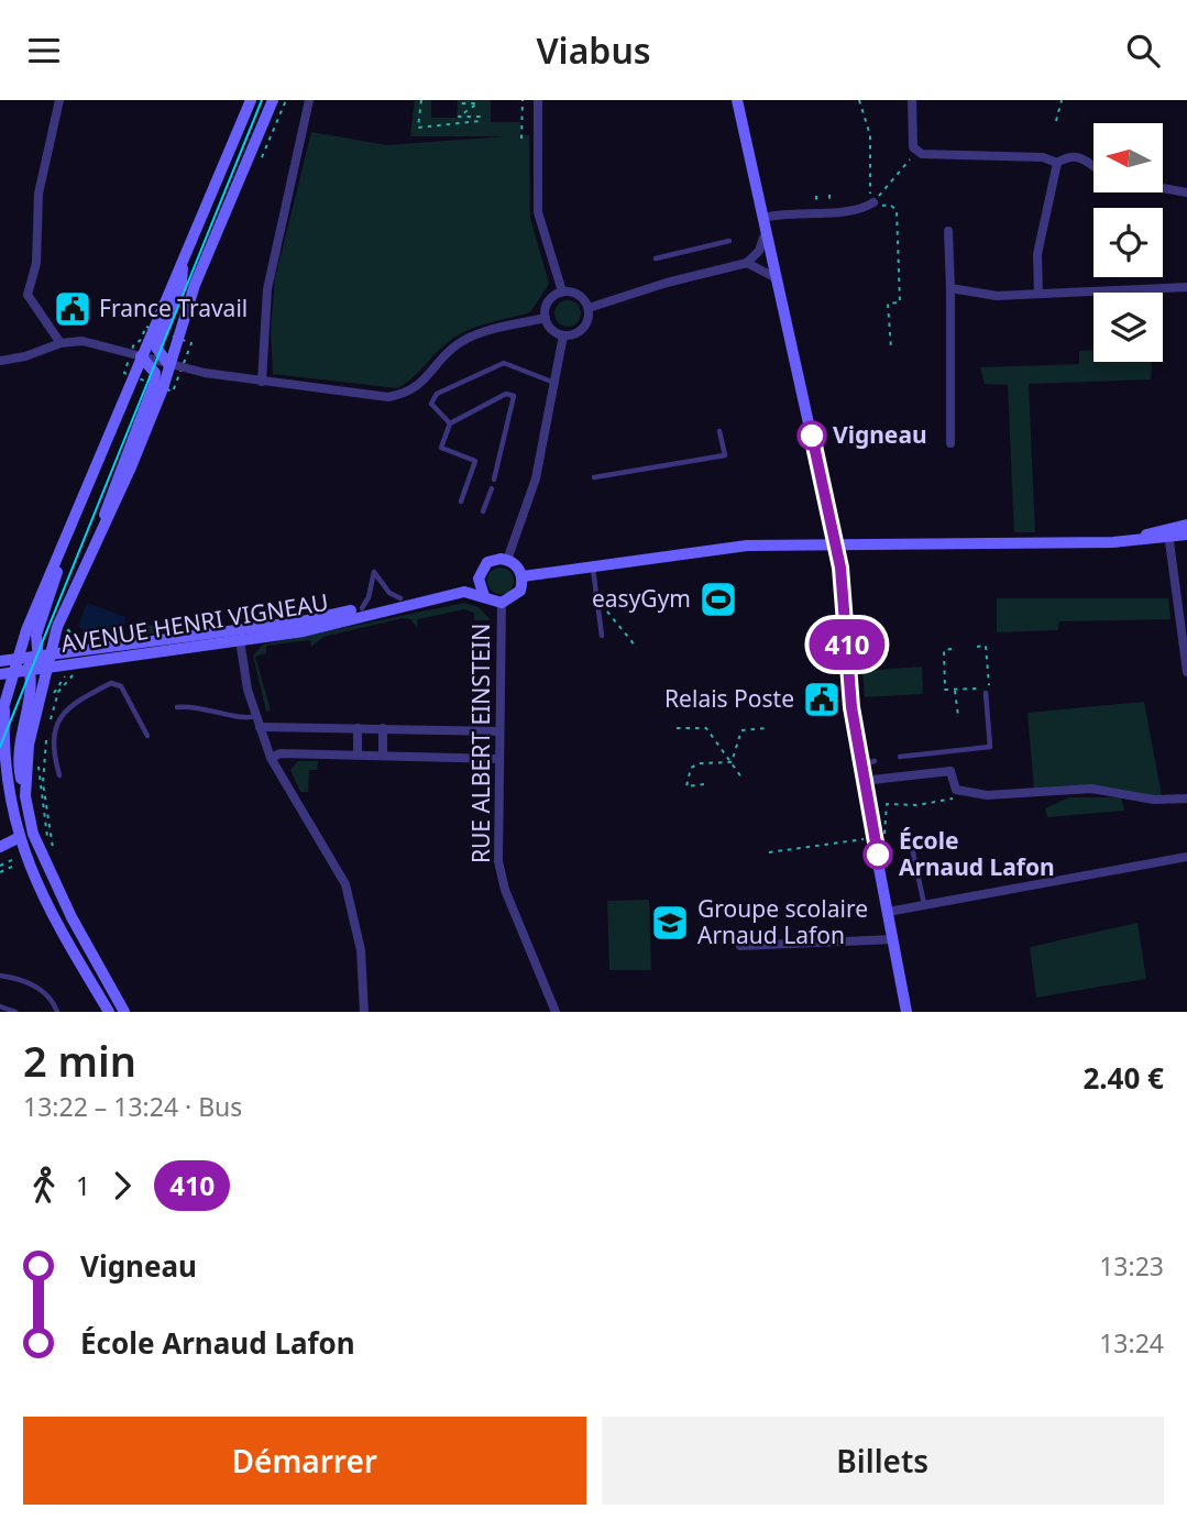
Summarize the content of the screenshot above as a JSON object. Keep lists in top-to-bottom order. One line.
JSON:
{"streets":{"main road":["AVENUE HENRI VIGNEAU"],"street":["RUE ALBERT EINSTEIN"]},"crossings":[["AVENUE HENRI VIGNEAU","RUE ALBERT EINSTEIN"]],"places":{"public building":["France Travail","Relais Poste"],"other":["Vigneau","École Arnaud Lafon"],"sports":["easyGym"],"school or university":["Groupe scolaire Arnaud Lafon"]},"lines":["bus line 410"],"north":"left","page":{"header":"Viabus","on_map":"410","heading":["2 min","13:22 – 13:24 · Bus","2.40 €"],"legs":["1","410"],"list":[{"name":"Vigneau","value":"13:23"},{"name":"École Arnaud Lafon","value":"13:24"}],"buttons":["Démarrer","Billets"]}}
